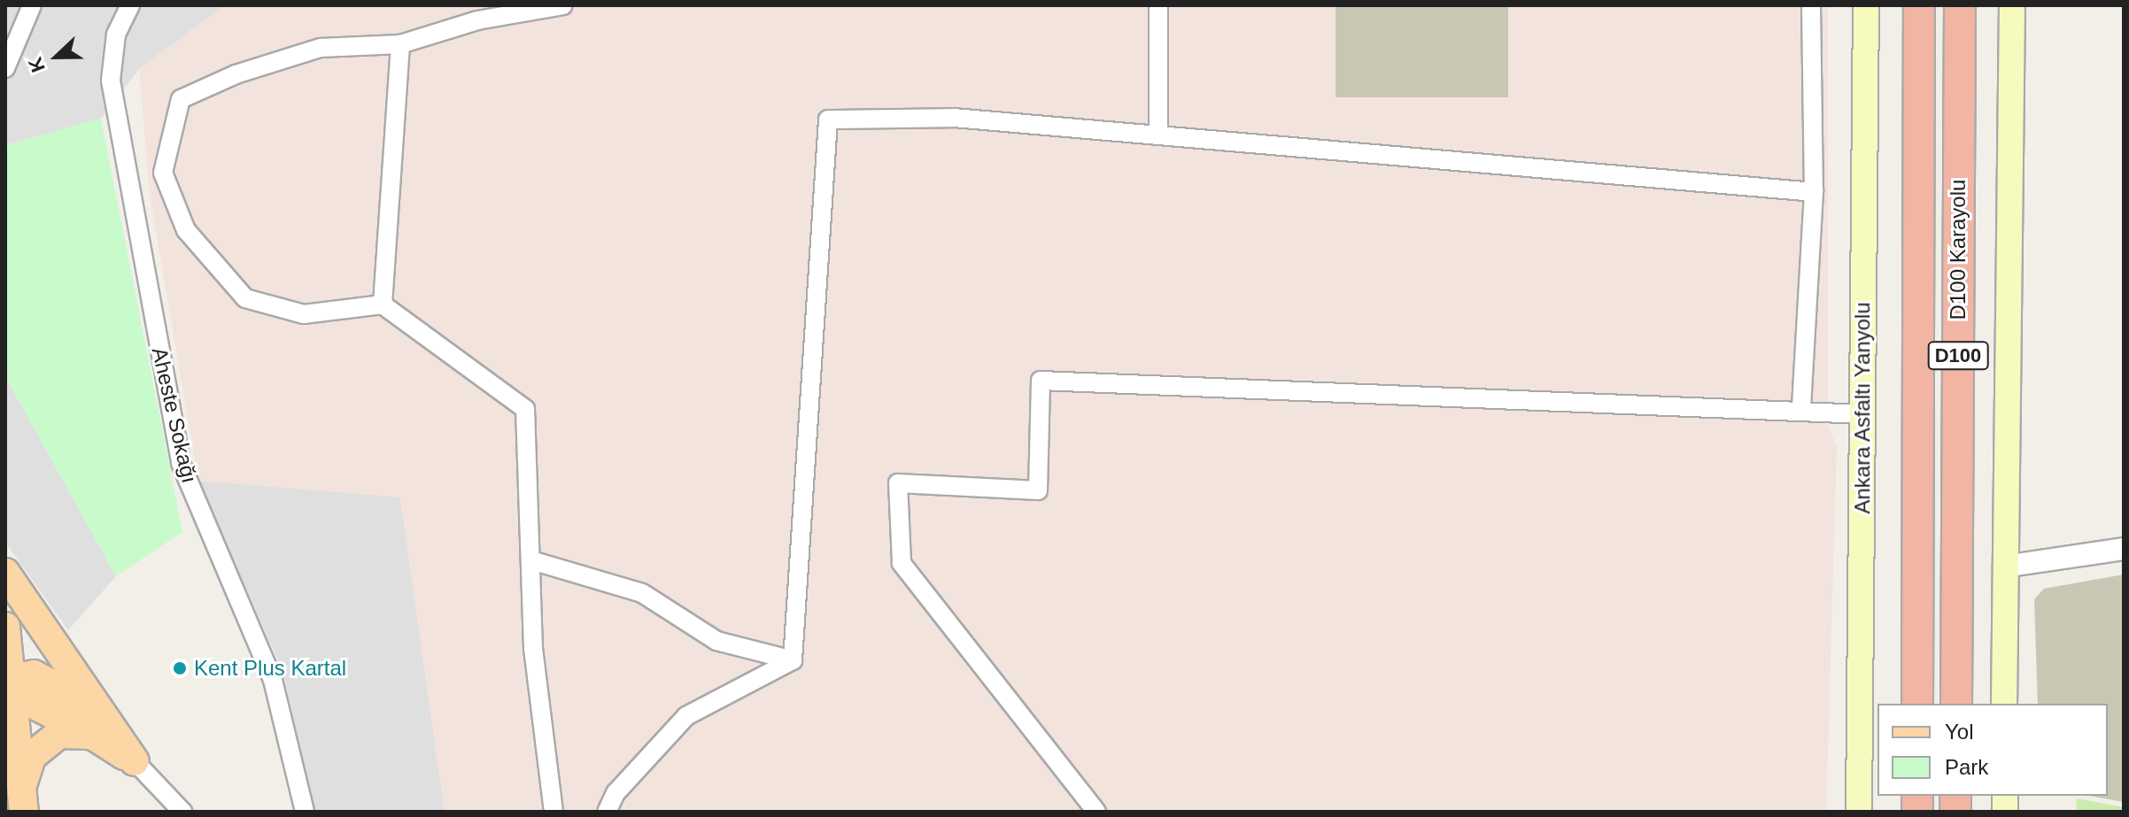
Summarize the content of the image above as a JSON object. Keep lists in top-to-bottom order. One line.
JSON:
{"streets":{"highway":["D100 Karayolu","D100"],"main road":["Ankara Asfaltı Yanyolu"],"street":["Aheste Sokağı"]},"places":["Kent Plus Kartal"],"legend":["Yol","Park"],"north":"left"}
